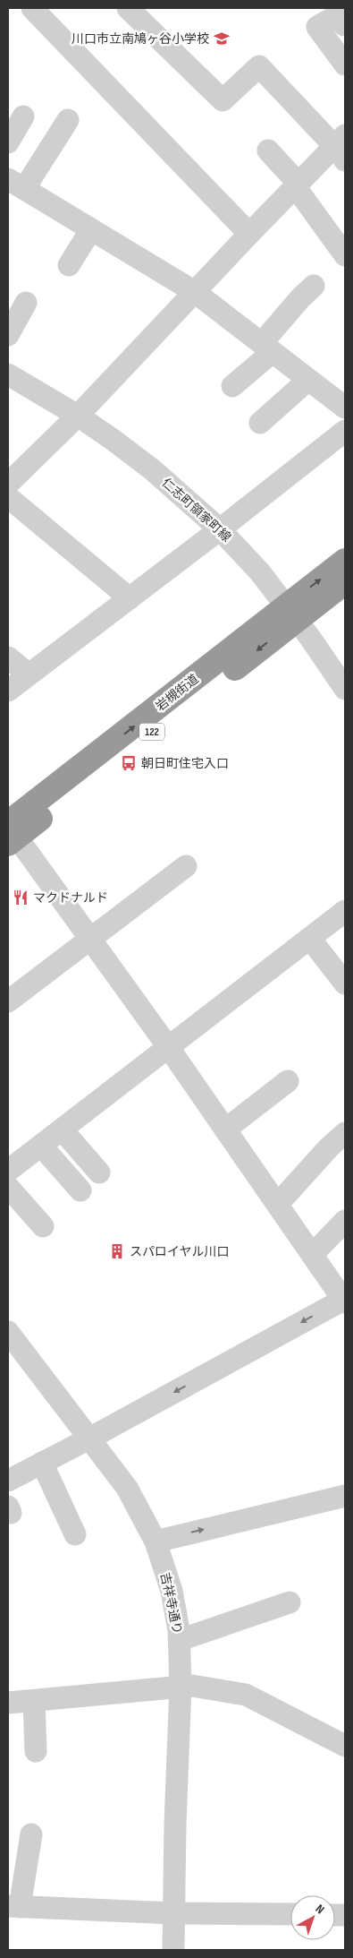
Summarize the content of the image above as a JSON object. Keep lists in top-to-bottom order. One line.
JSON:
{"streets":{"highway":["岩槻街道","122"],"street":["仁志町領家町線","吉祥寺通り"]},"crossings":[["仁志町領家町線","岩槻街道"]],"places":{"school or university":["川口市立南鳩ヶ谷小学校"],"bus stop":["朝日町住宅入口"],"restaurant":["マクドナルド"],"building":["スパロイヤル川口"]},"north":"top right"}
